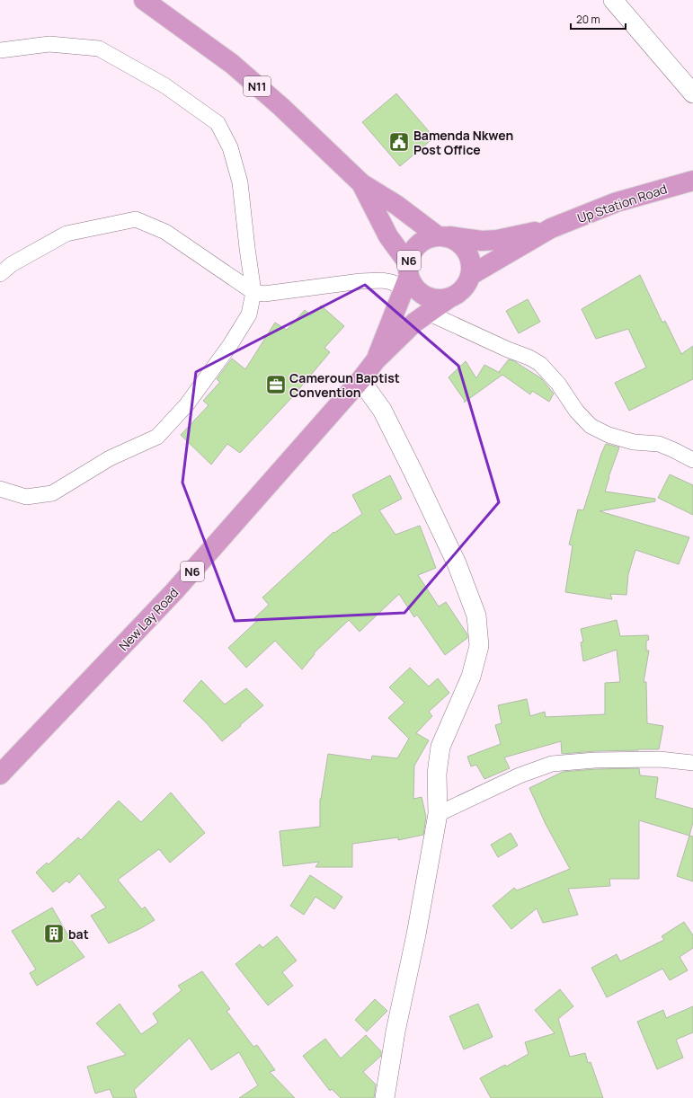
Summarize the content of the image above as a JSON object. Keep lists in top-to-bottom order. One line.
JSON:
{"streets":{"highway":["N11","Up Station Road","N6","New Lay Road"]},"crossings":[["N11","N6"],["Up Station Road","N6"],["N6","New Lay Road"]],"places":{"public building":["Bamenda Nkwen Post Office"],"office":["Cameroun Baptist Convention"],"building":["bat"]},"scale_bar":"20 m"}
